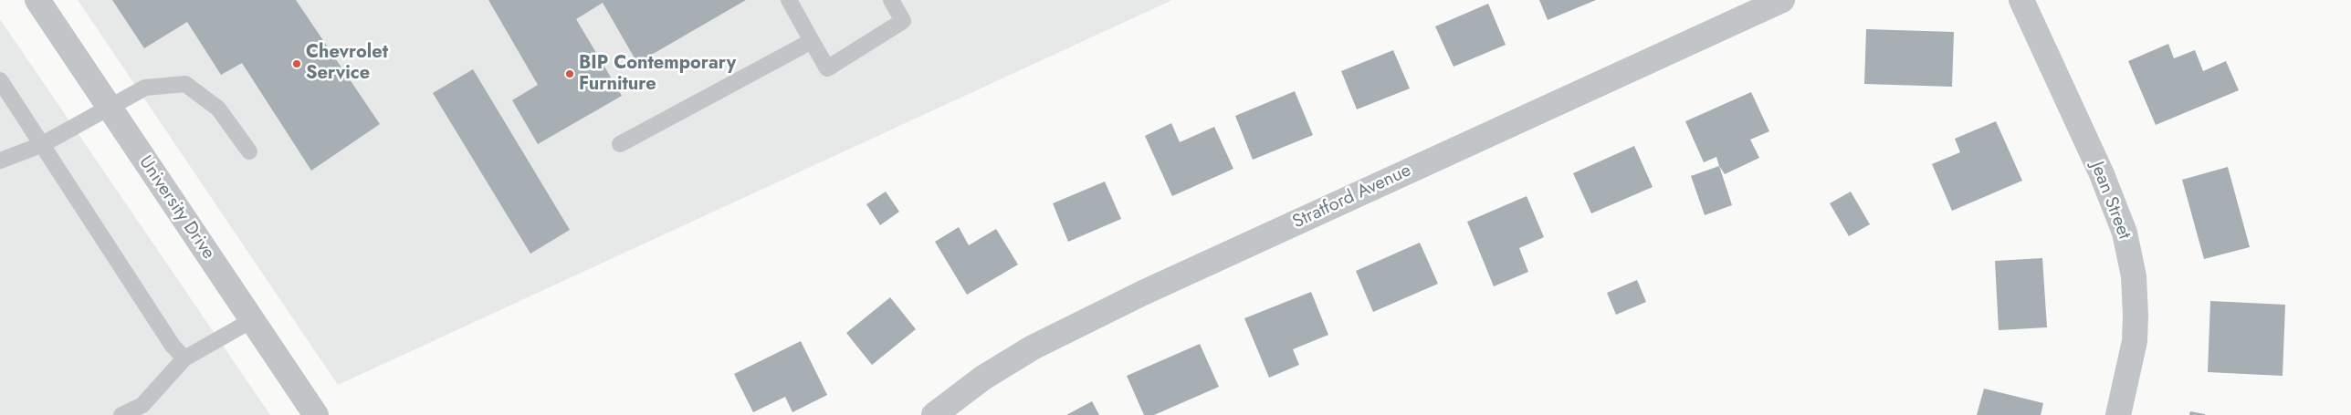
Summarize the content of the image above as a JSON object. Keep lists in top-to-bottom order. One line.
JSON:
{"streets":{"street":["Stratford Avenue","Jean Street","University Drive"]},"places":["Chevrolet Service","BIP Contemporary Furniture"]}
